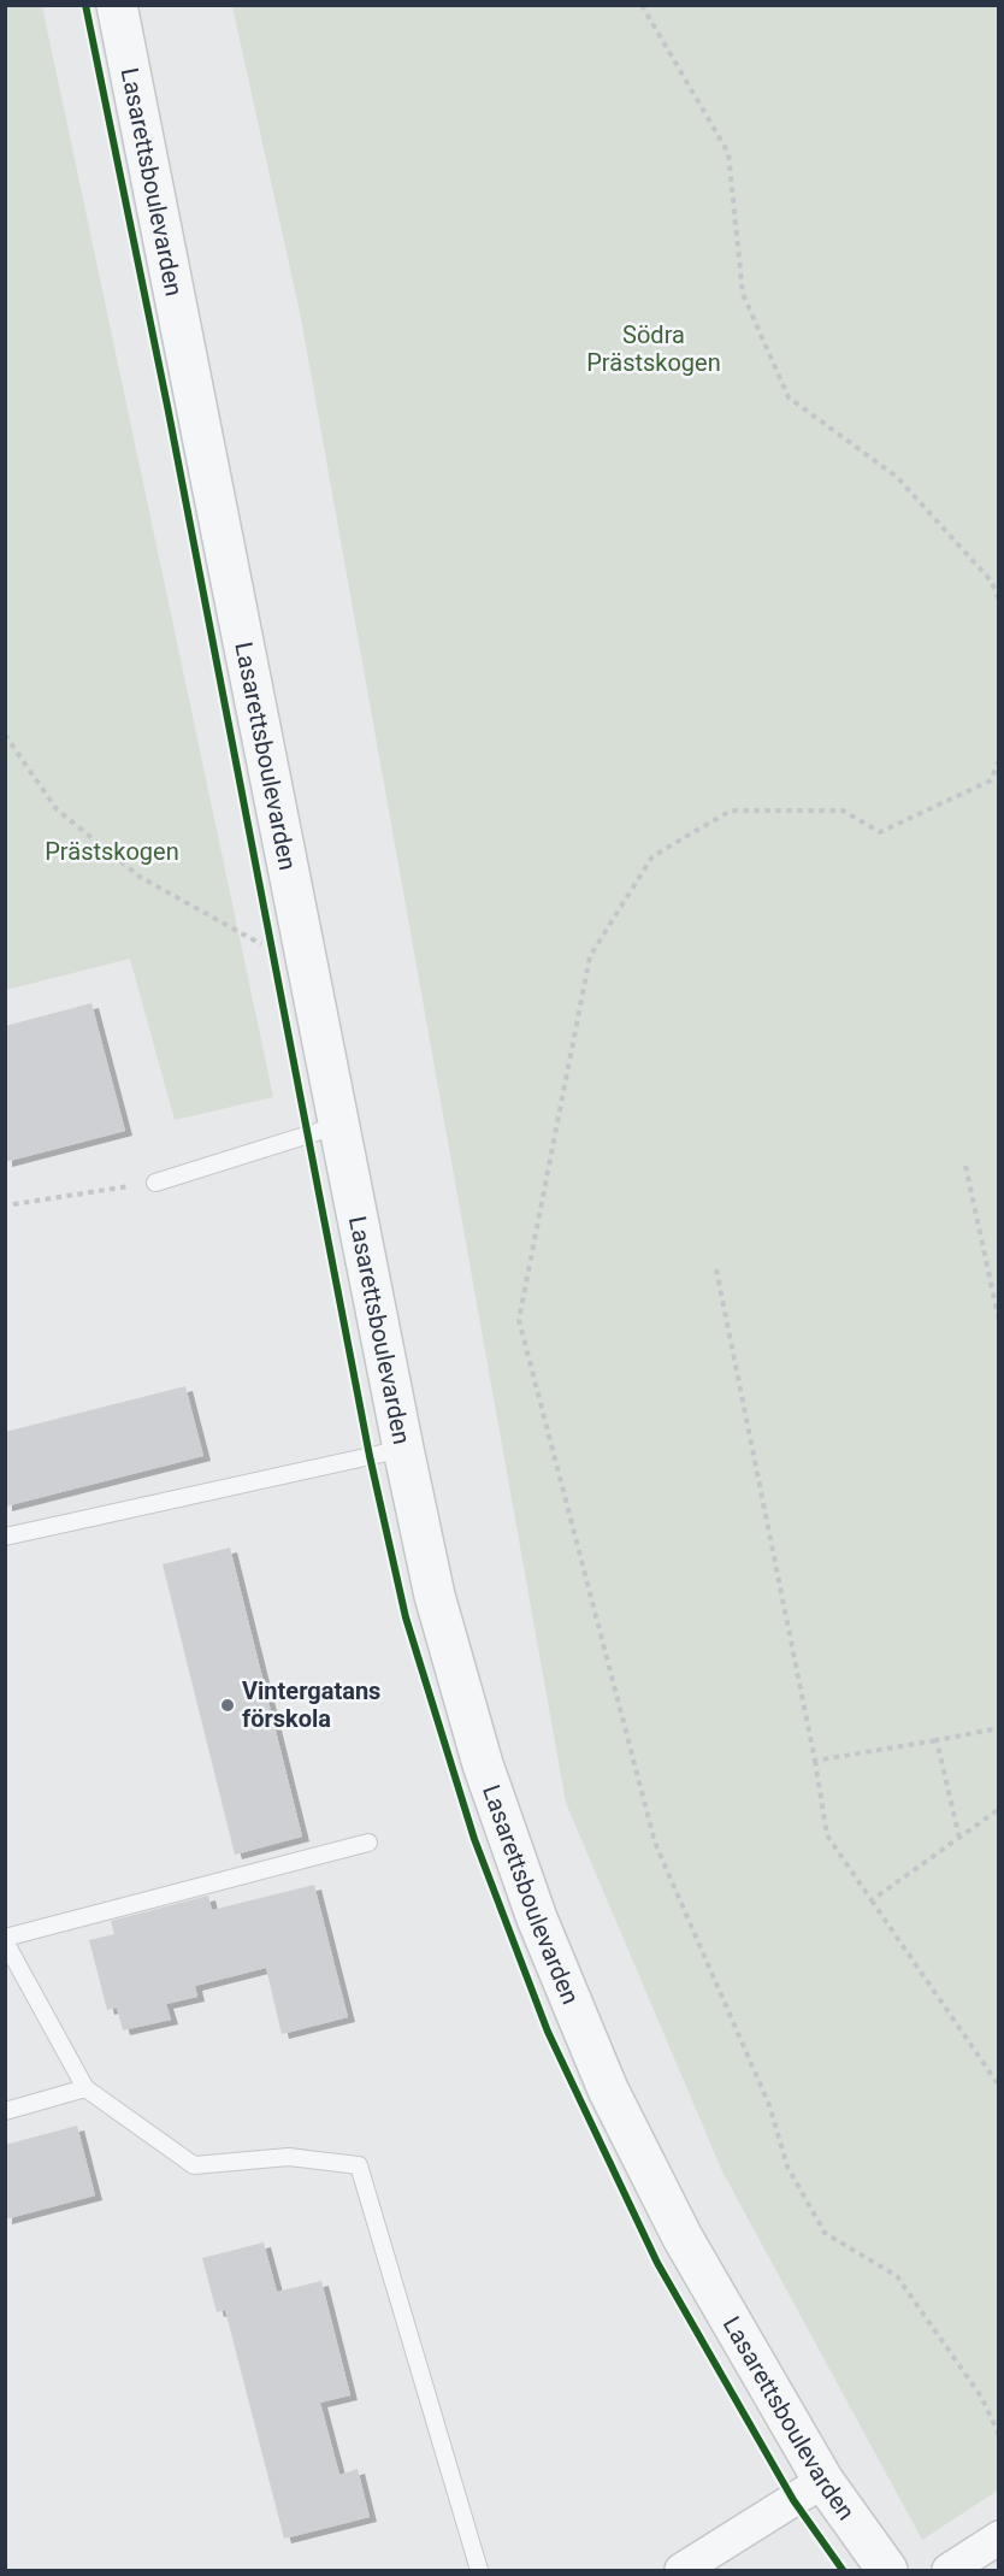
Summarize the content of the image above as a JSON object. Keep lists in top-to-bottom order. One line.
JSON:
{"streets":{"street":["Lasarettsboulevarden"]},"parks":["Södra Prästskogen","Prästskogen"],"places":["Vintergatans förskola"]}
